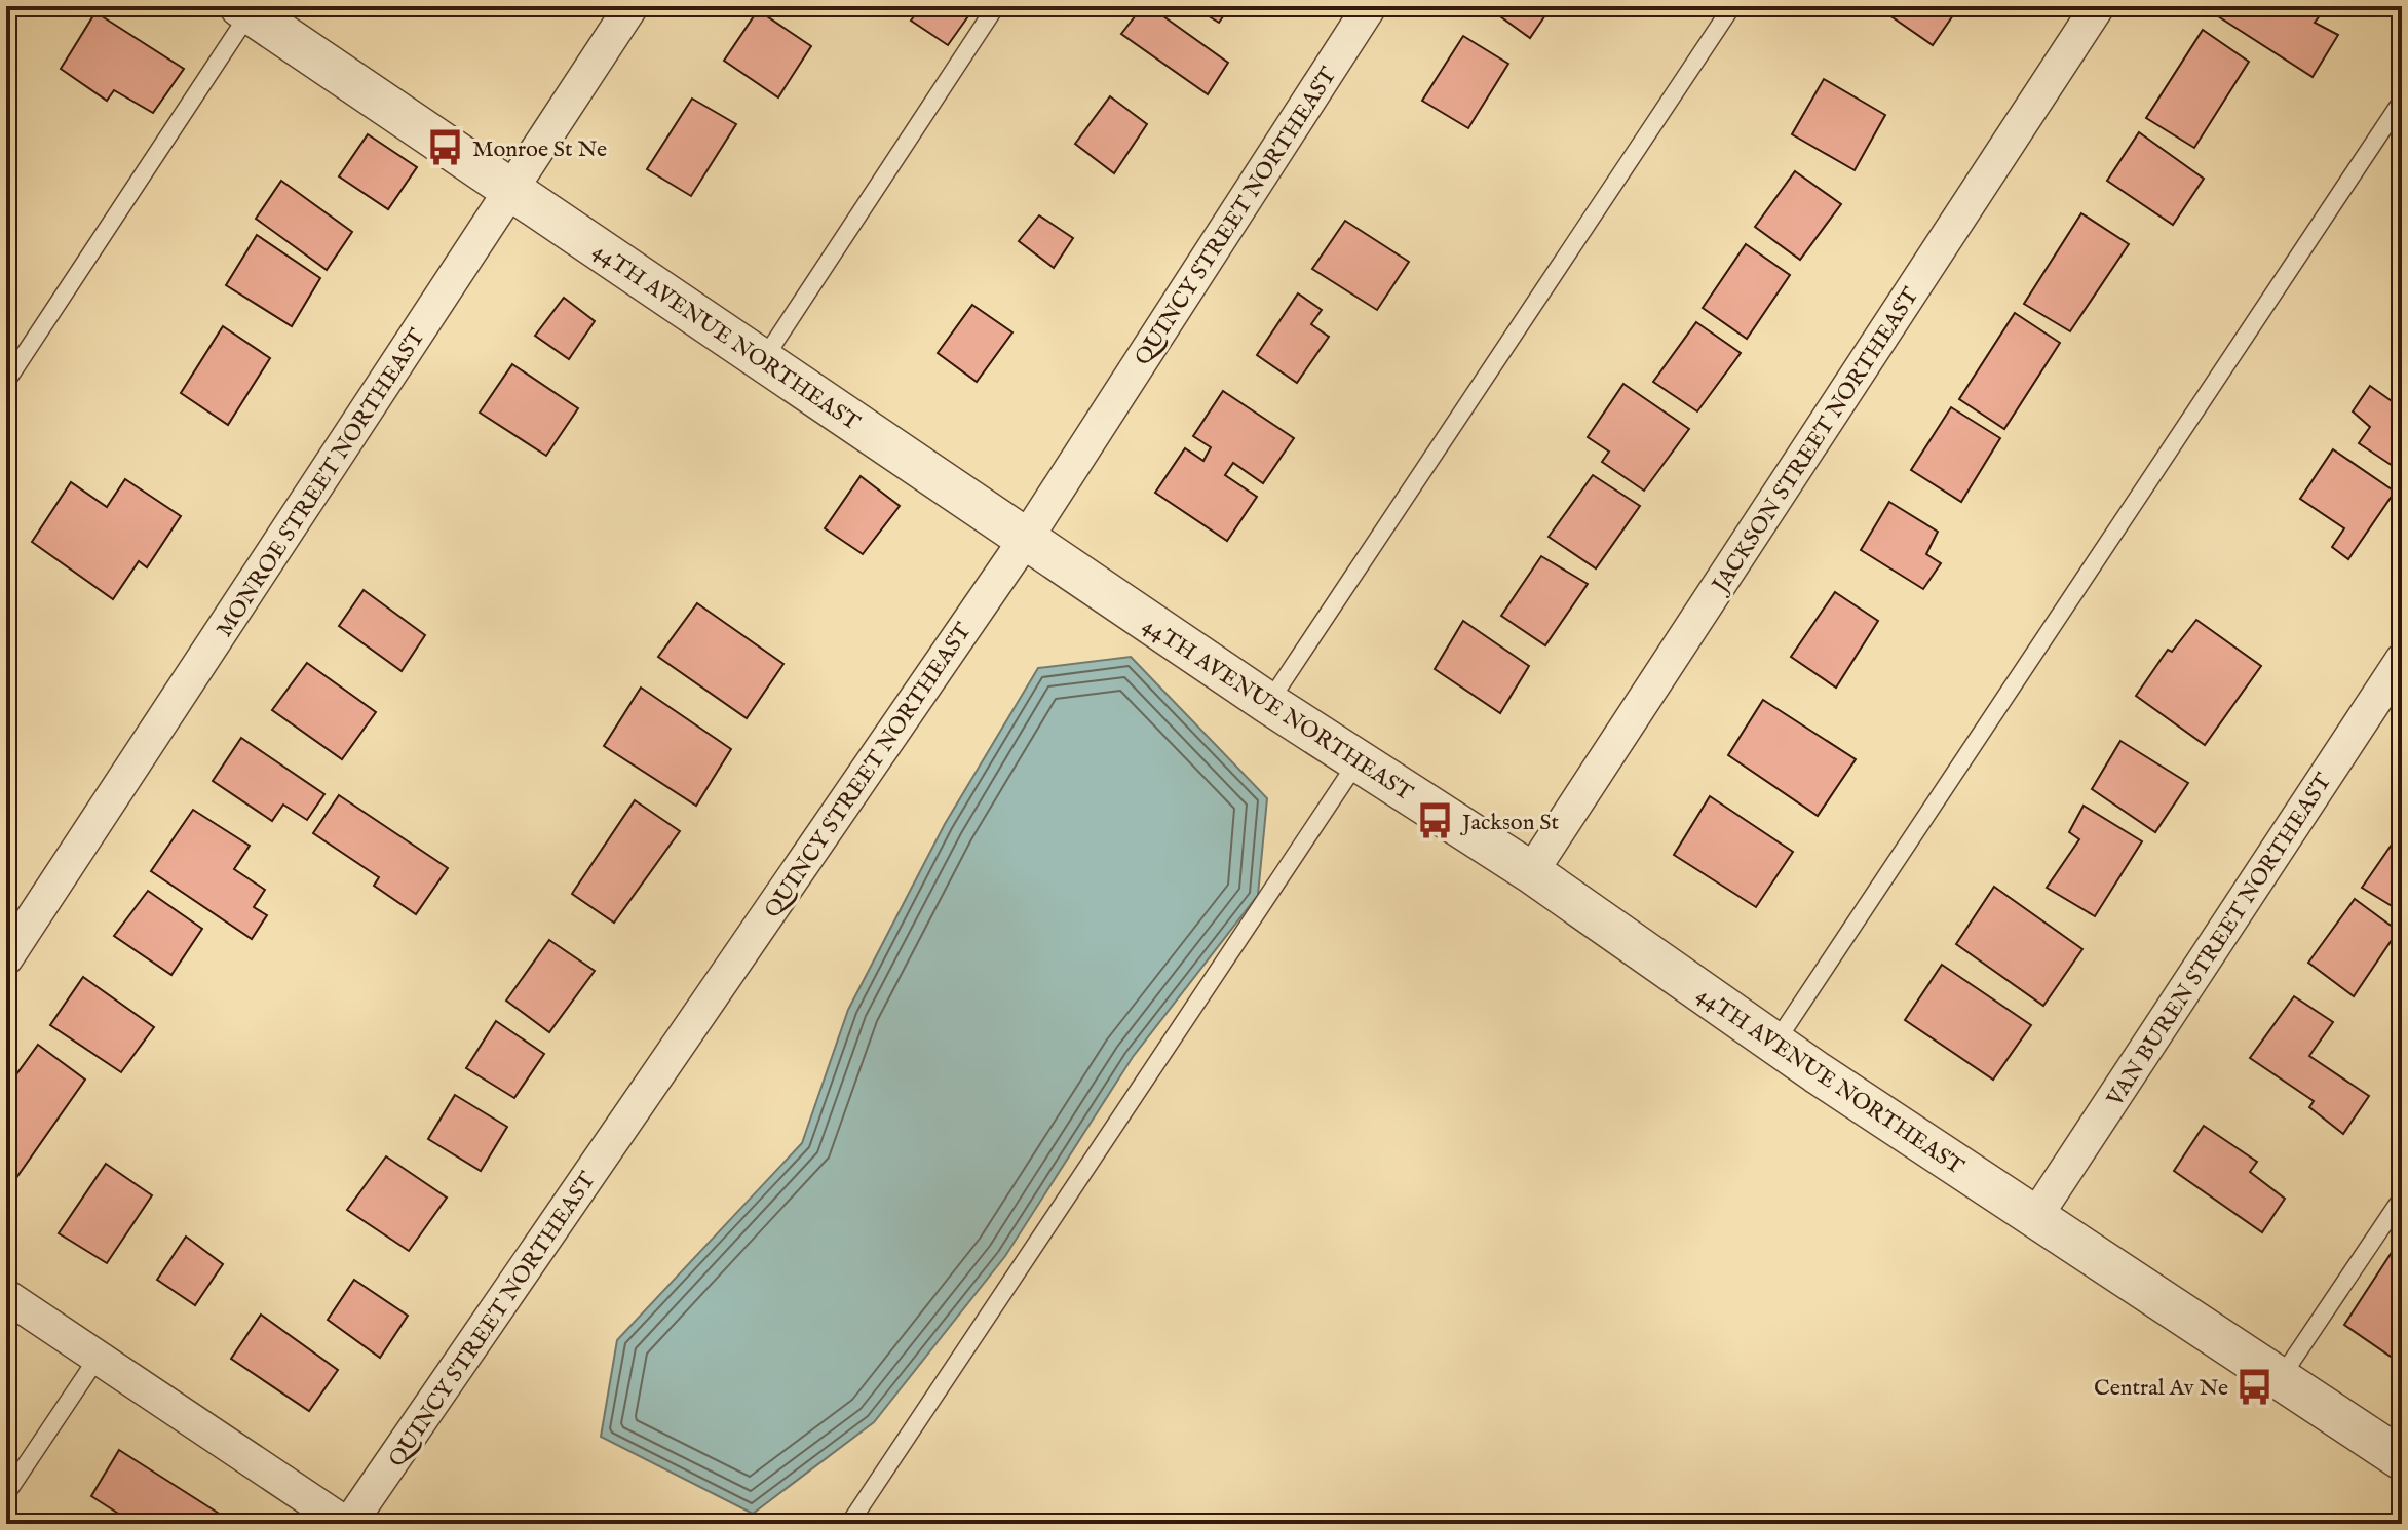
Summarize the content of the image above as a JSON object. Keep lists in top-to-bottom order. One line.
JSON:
{"streets":{"street":["QUINCY STREET NORTHEAST","44TH AVENUE NORTHEAST","JACKSON STREET NORTHEAST","MONROE STREET NORTHEAST","VAN BUREN STREET NORTHEAST"]},"crossings":[["QUINCY STREET NORTHEAST","44TH AVENUE NORTHEAST"],["44TH AVENUE NORTHEAST","JACKSON STREET NORTHEAST"],["44TH AVENUE NORTHEAST","MONROE STREET NORTHEAST"],["44TH AVENUE NORTHEAST","VAN BUREN STREET NORTHEAST"]],"places":{"bus stop":["Monroe St Ne","Jackson St","Central Av Ne"]}}
